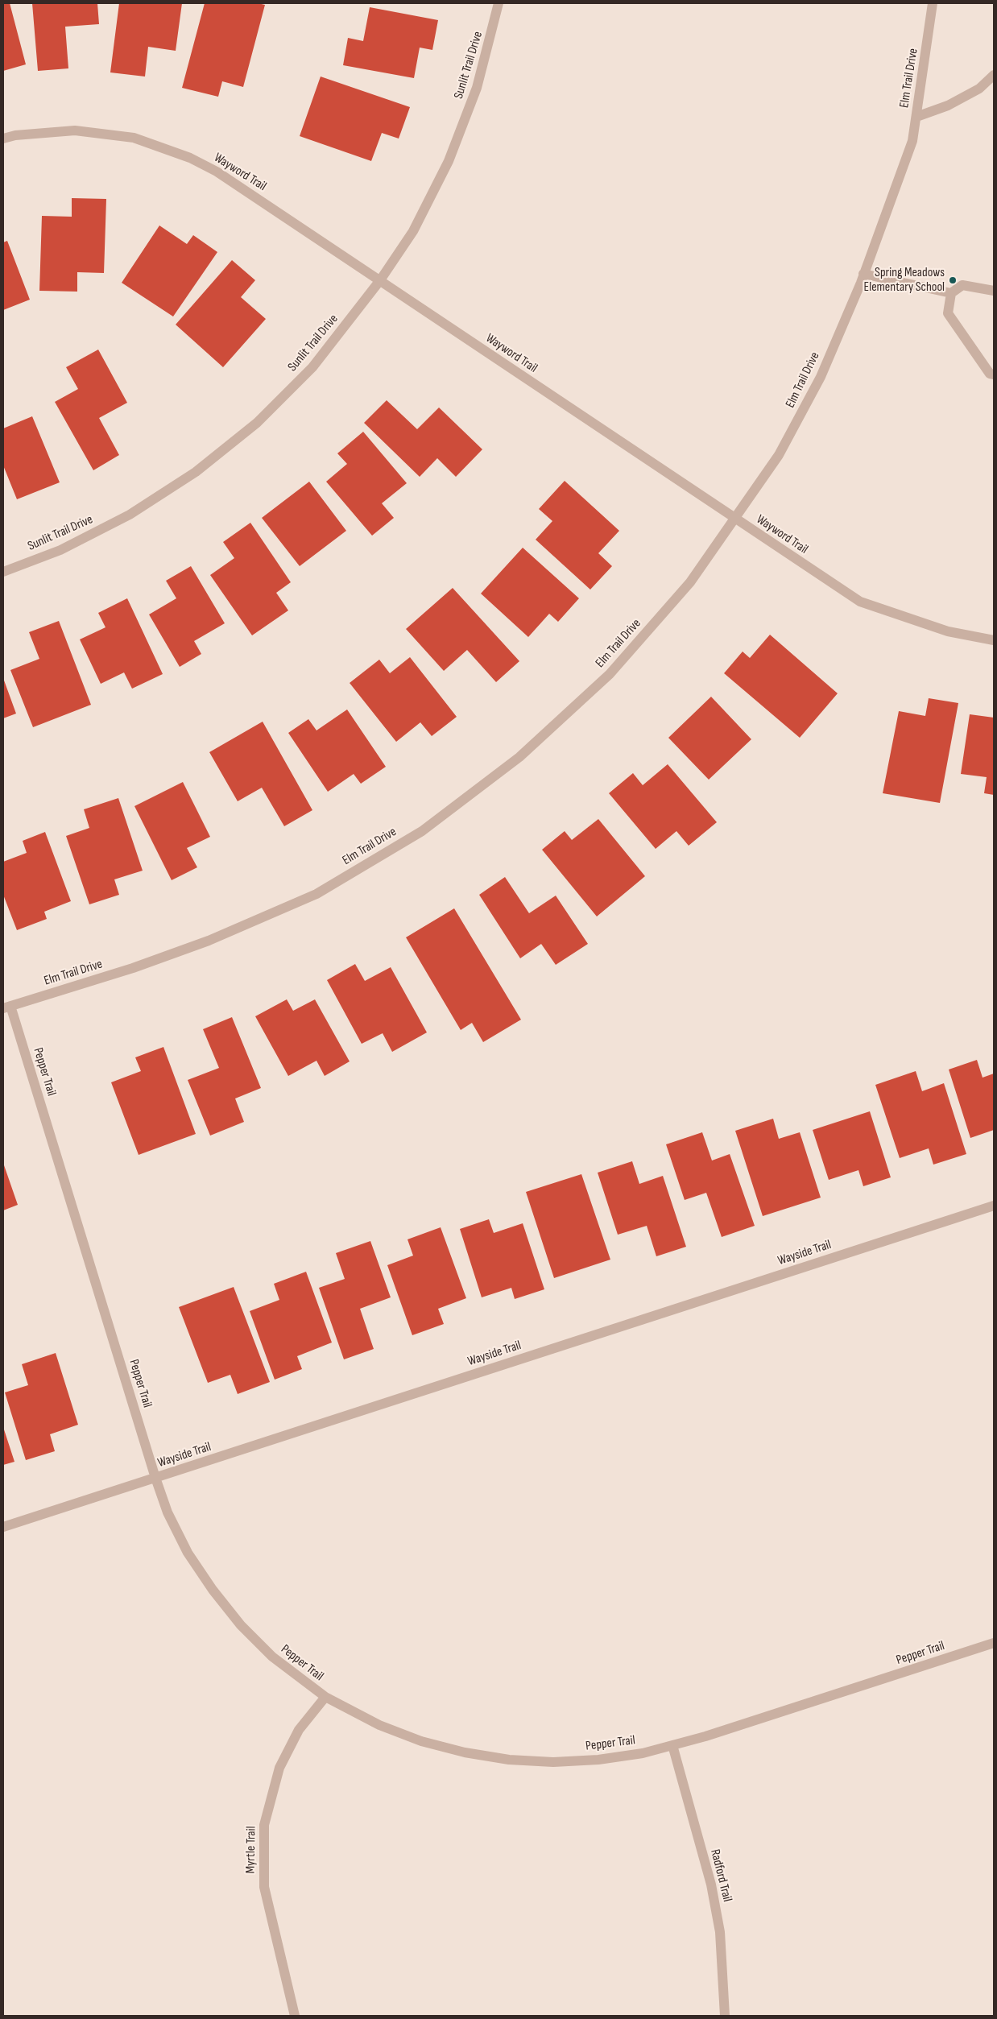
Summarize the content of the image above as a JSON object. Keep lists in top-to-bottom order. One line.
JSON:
{"streets":{"street":["Sunlit Trail Drive","Elm Trail Drive","Wayword Trail","Pepper Trail","Wayside Trail","Myrtle Trail","Radford Trail"]},"crossings":[["Sunlit Trail Drive","Wayword Trail"],["Elm Trail Drive","Wayword Trail"],["Elm Trail Drive","Pepper Trail"],["Pepper Trail","Wayside Trail"],["Pepper Trail","Myrtle Trail"],["Pepper Trail","Radford Trail"]],"places":["Spring Meadows Elementary School"]}
